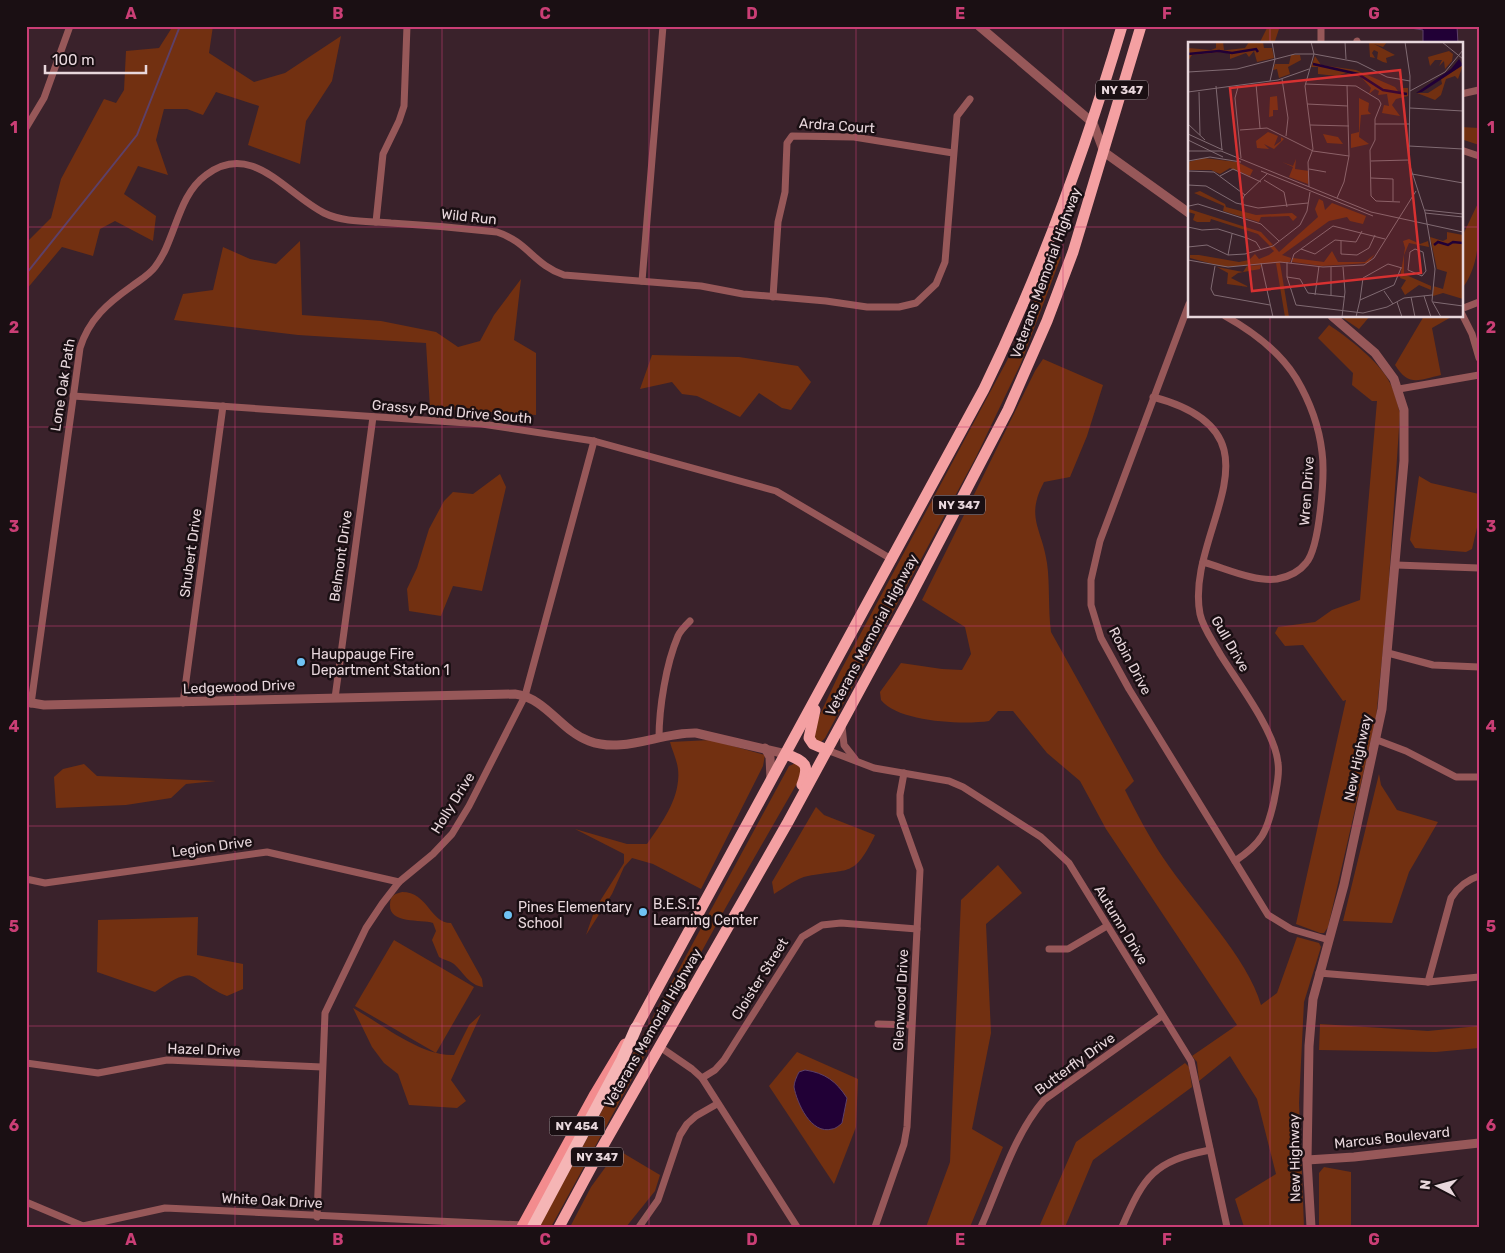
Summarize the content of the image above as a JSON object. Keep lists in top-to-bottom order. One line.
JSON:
{"streets":{"highway":["NY 347","Veterans Memorial Highway"],"street":["Ardra Court","Wild Run","Lone Oak Path","Grassy Pond Drive South","Wren Drive","Shubert Drive","Belmont Drive","Gull Drive","Robin Drive","Ledgewood Drive","New Highway","Holly Drive","Legion Drive","Autumn Drive","Cloister Street","Glenwood Drive","Hazel Drive","Butterfly Drive","Marcus Boulevard","White Oak Drive"]},"crossings":[["Ardra Court","Wild Run"],["Wild Run","Lone Oak Path"],["Veterans Memorial Highway","Grassy Pond Drive South"],["Veterans Memorial Highway","Ledgewood Drive"],["Veterans Memorial Highway","Autumn Drive"],["Lone Oak Path","Grassy Pond Drive South"],["Lone Oak Path","Ledgewood Drive"],["Grassy Pond Drive South","Shubert Drive"],["Grassy Pond Drive South","Belmont Drive"],["Grassy Pond Drive South","Holly Drive"],["Wren Drive","Gull Drive"],["Shubert Drive","Ledgewood Drive"],["Belmont Drive","Ledgewood Drive"],["Gull Drive","Robin Drive"],["Robin Drive","New Highway"],["Ledgewood Drive","Holly Drive"],["New Highway","Marcus Boulevard"],["Holly Drive","Legion Drive"],["Holly Drive","Hazel Drive"],["Holly Drive","White Oak Drive"],["Autumn Drive","Glenwood Drive"],["Autumn Drive","Butterfly Drive"],["Cloister Street","Glenwood Drive"]],"places":["Hauppauge Fire Department Station 1","B.E.S.T. Learning Center","Pines Elementary School"],"scale_bar":"100 m","north":"left","grid":{"columns":["A","B","C","D","E","F","G"],"rows":["1","2","3","4","5","6"]}}
